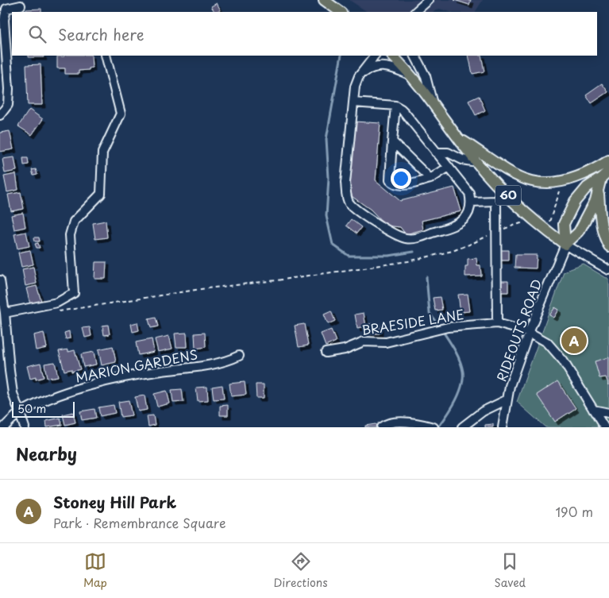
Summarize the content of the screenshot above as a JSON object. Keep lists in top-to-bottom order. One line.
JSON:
{"streets":{"main road":["60"],"street":["BRAESIDE LANE","RIDEOUTS ROAD","MARION GARDENS"]},"crossings":[["60","RIDEOUTS ROAD"],["BRAESIDE LANE","RIDEOUTS ROAD"]],"scale_bar":"50 m","page":{"search":"Search here","pins":"A","scale":"50 m","heading":"Nearby","list":[{"mark":"A","name":"Stoney Hill Park","note":"Park · Remembrance Square","value":"190 m"}],"nav":["Map","Directions","Saved"]}}
